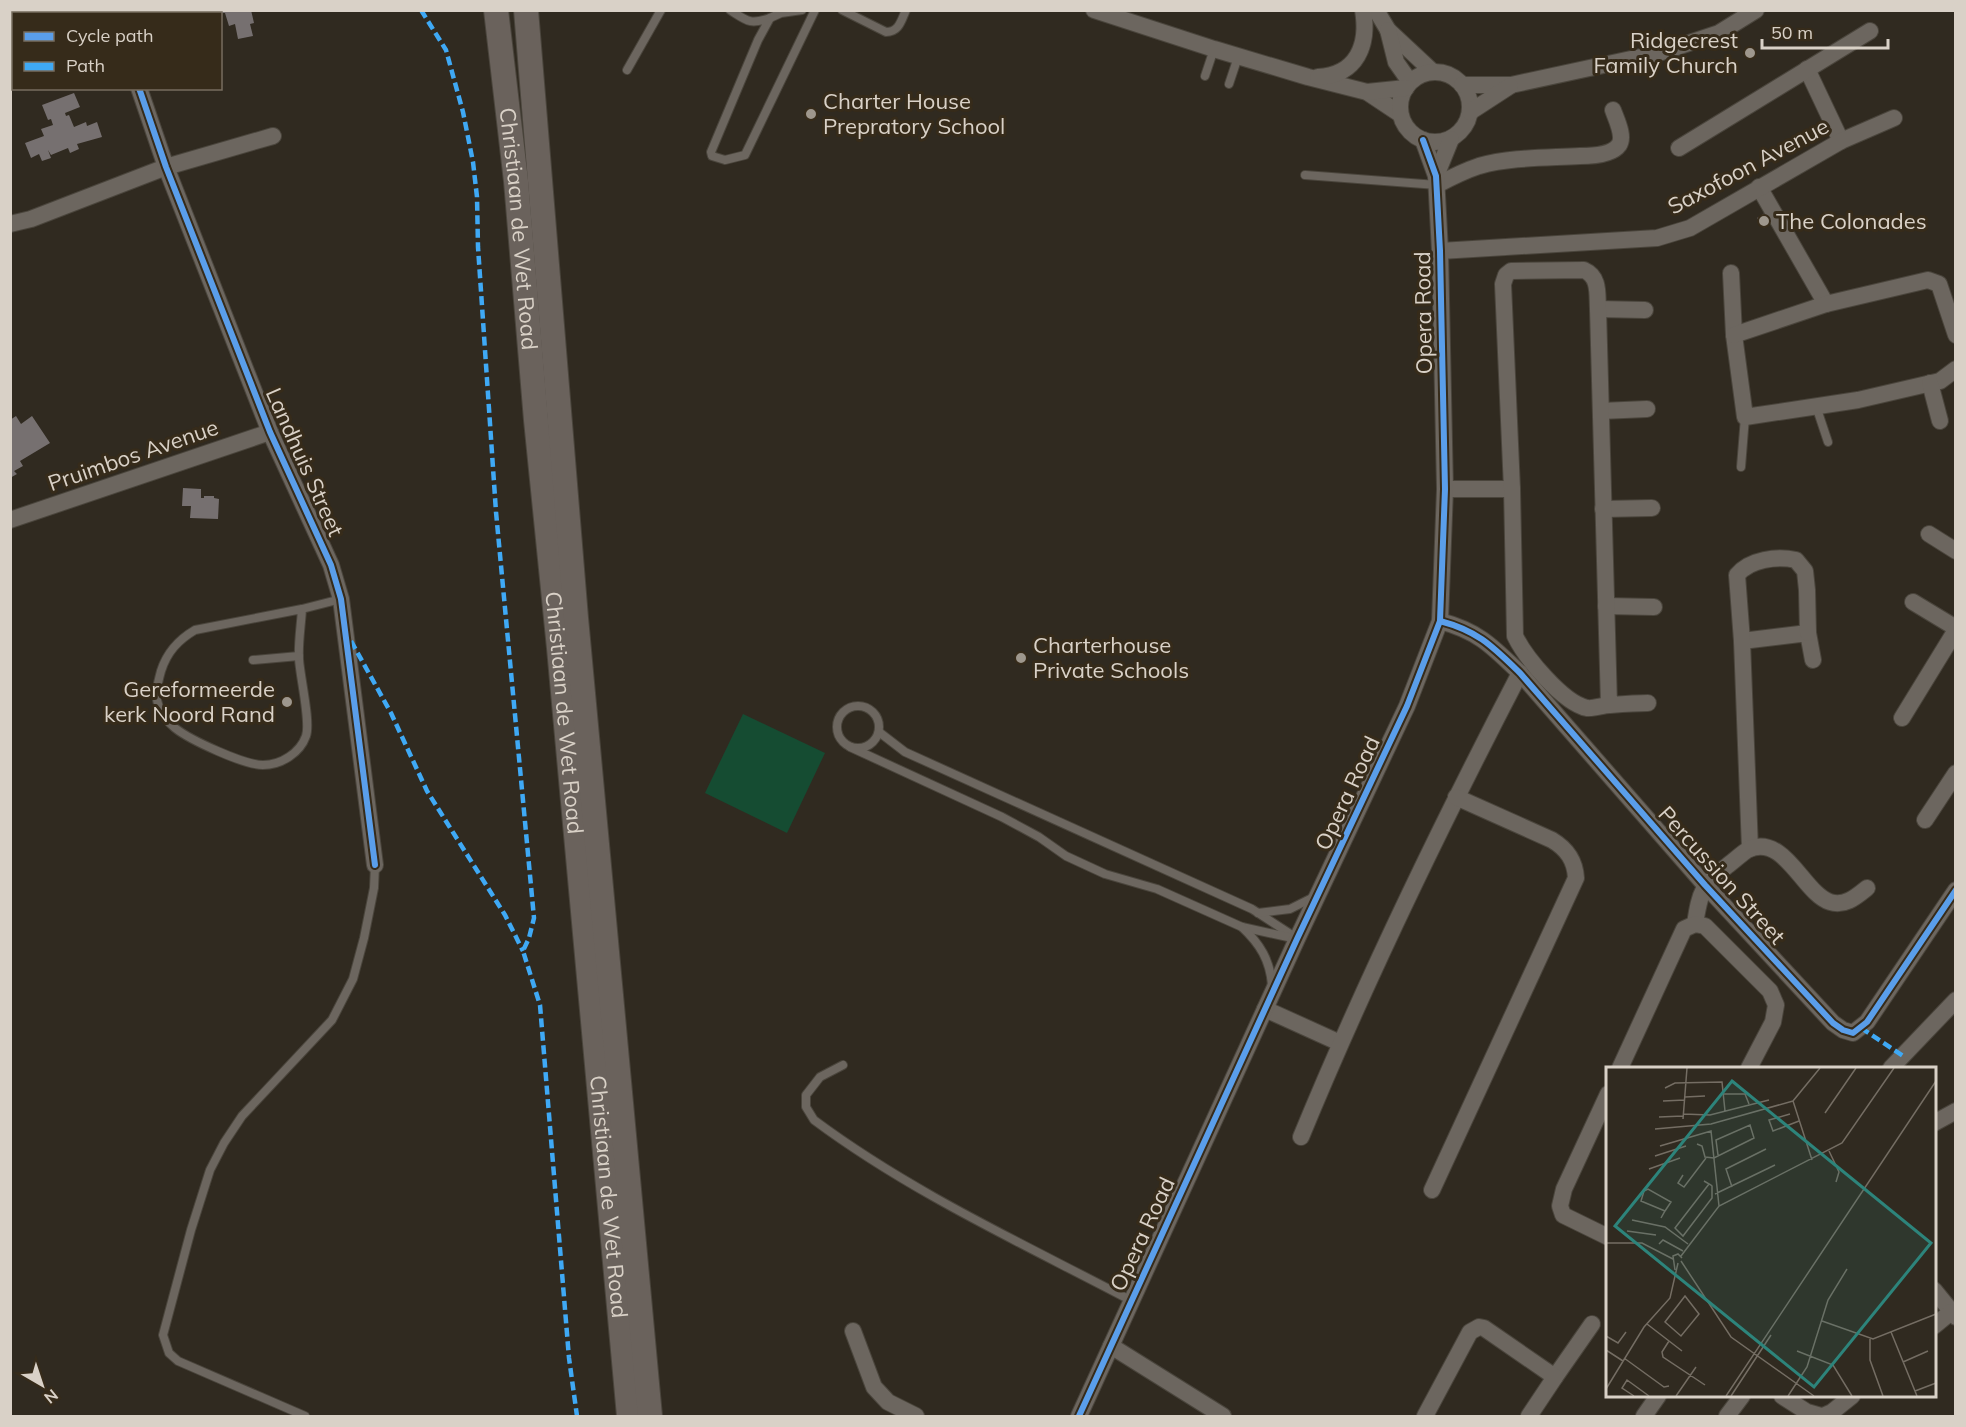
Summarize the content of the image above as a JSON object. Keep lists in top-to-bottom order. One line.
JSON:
{"streets":{"main road":["Christiaan de Wet Road"],"street":["Saxofoon Avenue","Opera Road","Pruimbos Avenue","Landhuis Street","Percussion Street"]},"crossings":[["Saxofoon Avenue","Opera Road"],["Opera Road","Percussion Street"],["Pruimbos Avenue","Landhuis Street"]],"places":["Ridgecrest Family Church","Charter House Prepratory School","The Colonades","Charterhouse Private Schools","Gereformeerde kerk Noord Rand"],"legend":["Cycle path","Path"],"scale_bar":"50 m","north":"bottom right"}
